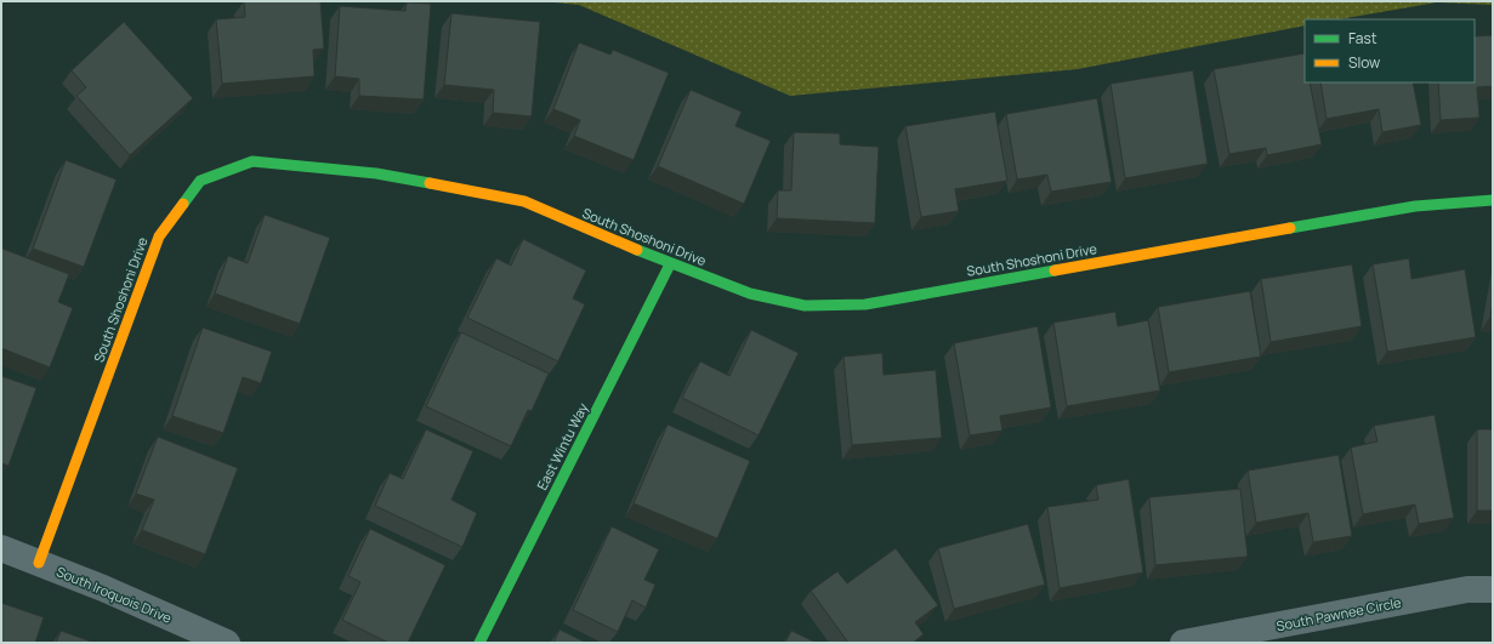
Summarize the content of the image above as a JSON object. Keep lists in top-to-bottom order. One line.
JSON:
{"streets":{"street":["South Shoshoni Drive","East Wintu Way","South Iroquois Drive","South Pawnee Circle"]},"crossings":[["South Shoshoni Drive","East Wintu Way"],["South Shoshoni Drive","South Iroquois Drive"]],"legend":["Fast","Slow"]}
